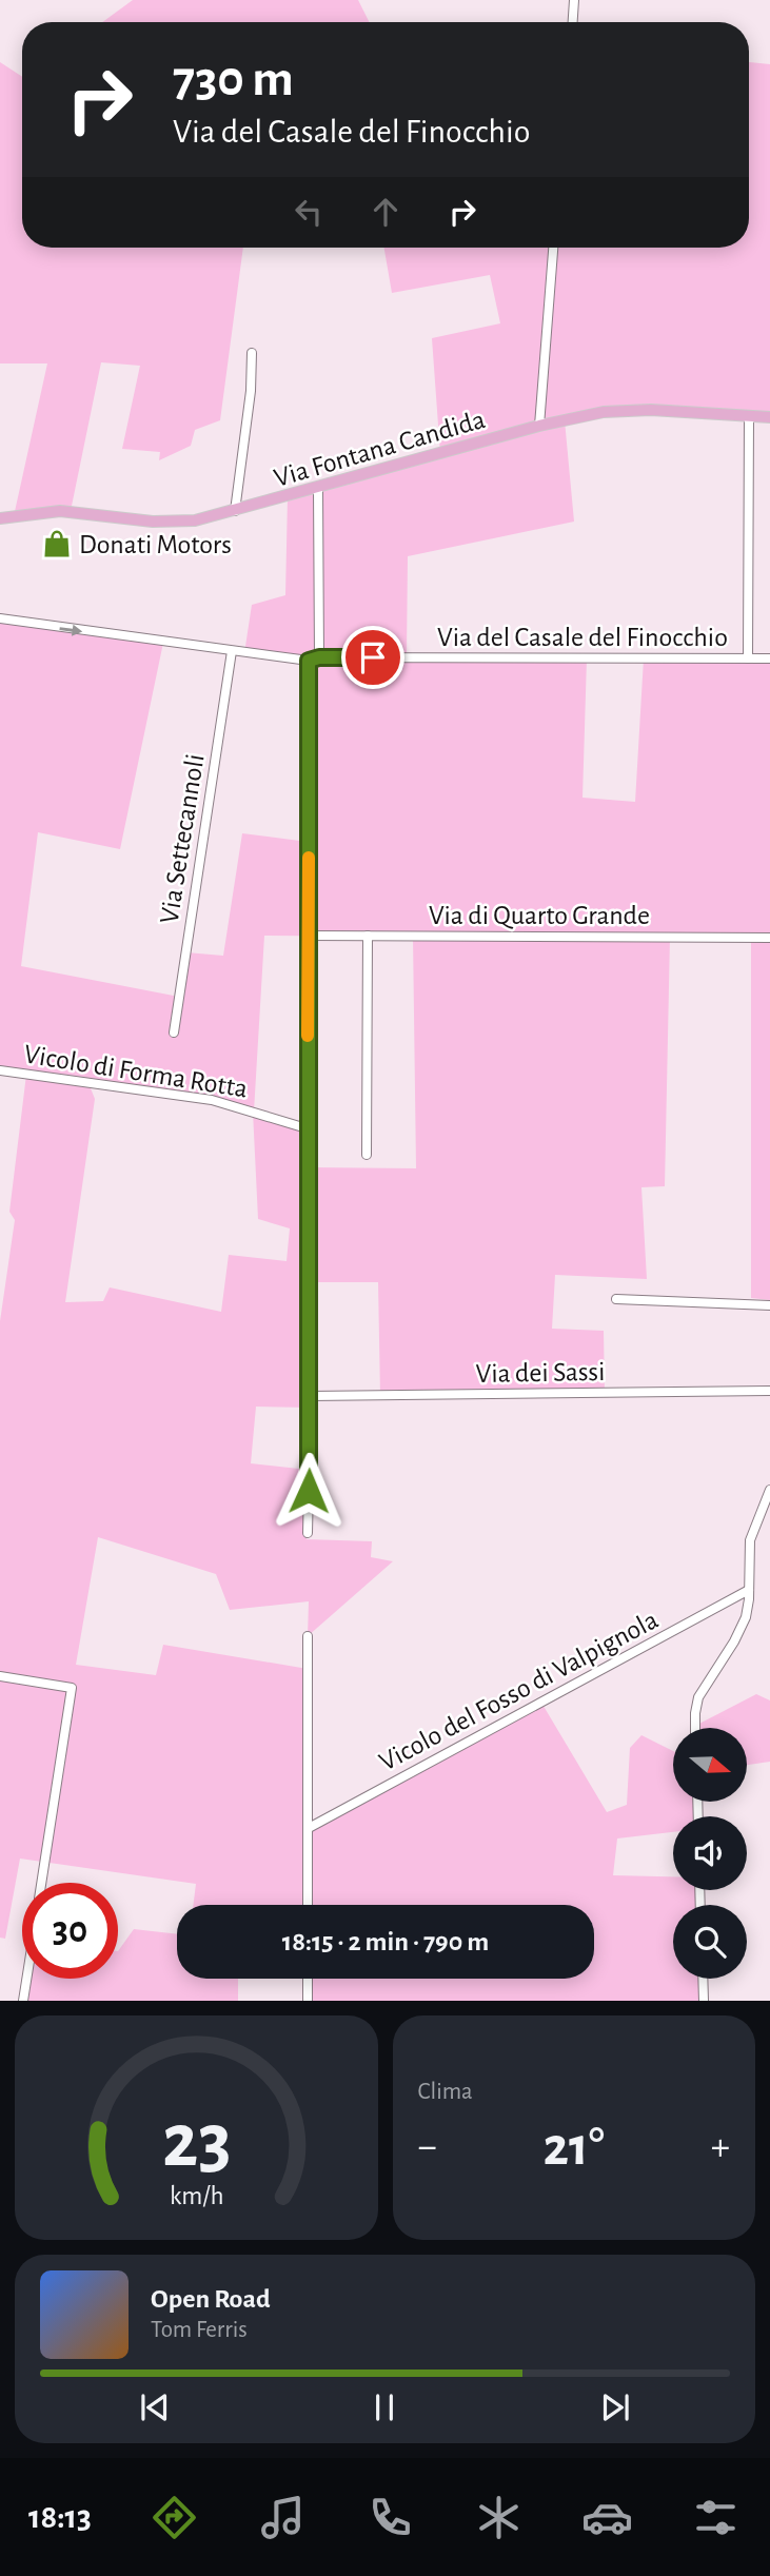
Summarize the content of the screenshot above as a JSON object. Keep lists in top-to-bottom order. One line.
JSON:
{"streets":{"main road":["Via Fontana Candida"],"street":["Via del Casale del Finocchio","Via Settecannoli","Via di Quarto Grande","Vicolo di Forma Rotta","Via dei Sassi","Vicolo del Fosso di Valpignola"]},"crossings":[["Via del Casale del Finocchio","Via Settecannoli"]],"places":{"shop":["Donati Motors"]},"north":"right","page":{"turn":["730 m","Via del Casale del Finocchio"],"limit":"30","trip":"18:15 · 2 min · 790 m","tile":"Clima","heat":["−","21°","+"],"song":["Open Road","Tom Ferris"],"tabs":"18:13","gauge":["23","km/h"]}}
